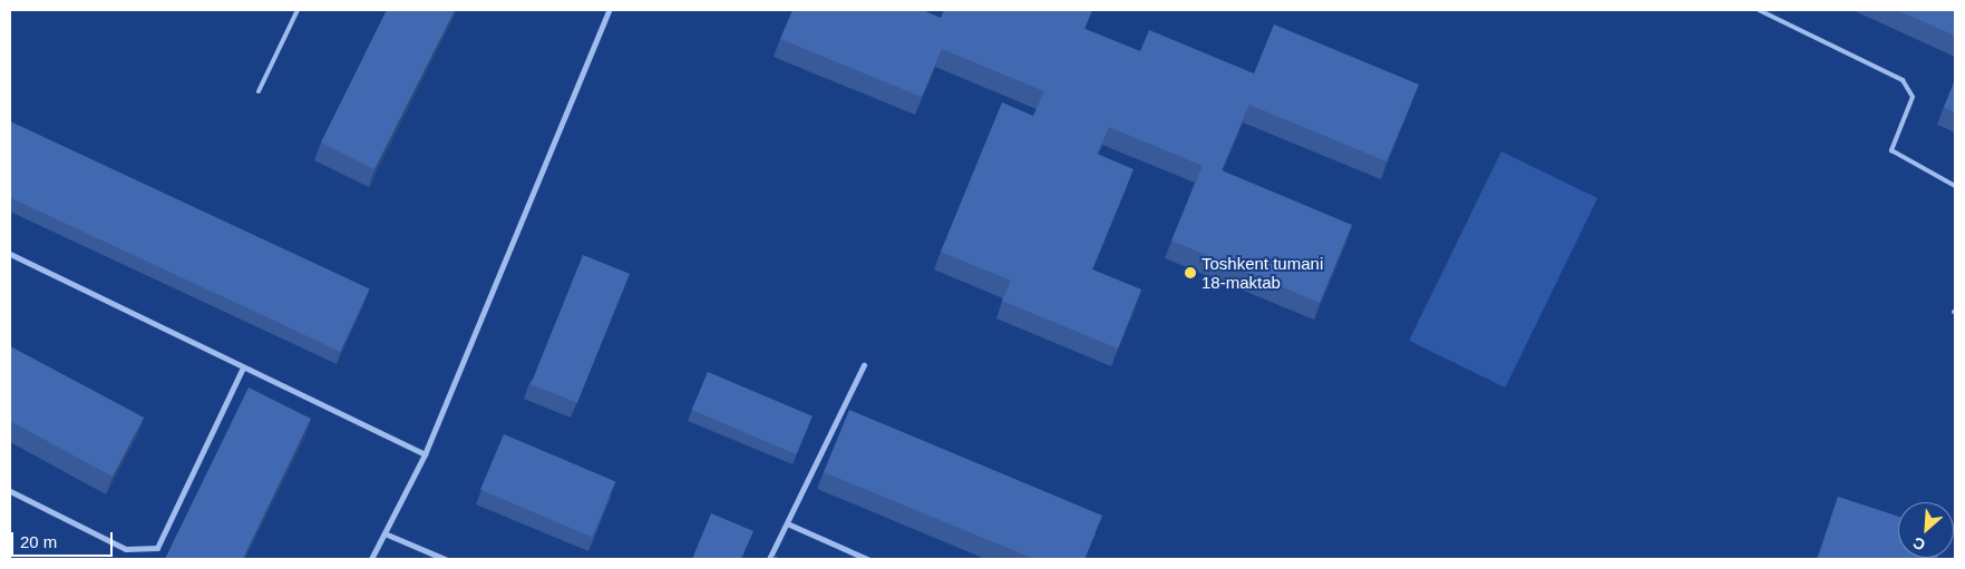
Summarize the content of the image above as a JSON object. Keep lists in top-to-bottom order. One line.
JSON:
{"places":["Toshkent tumani 18-maktab"],"scale_bar":"20 m","north":"bottom left"}
